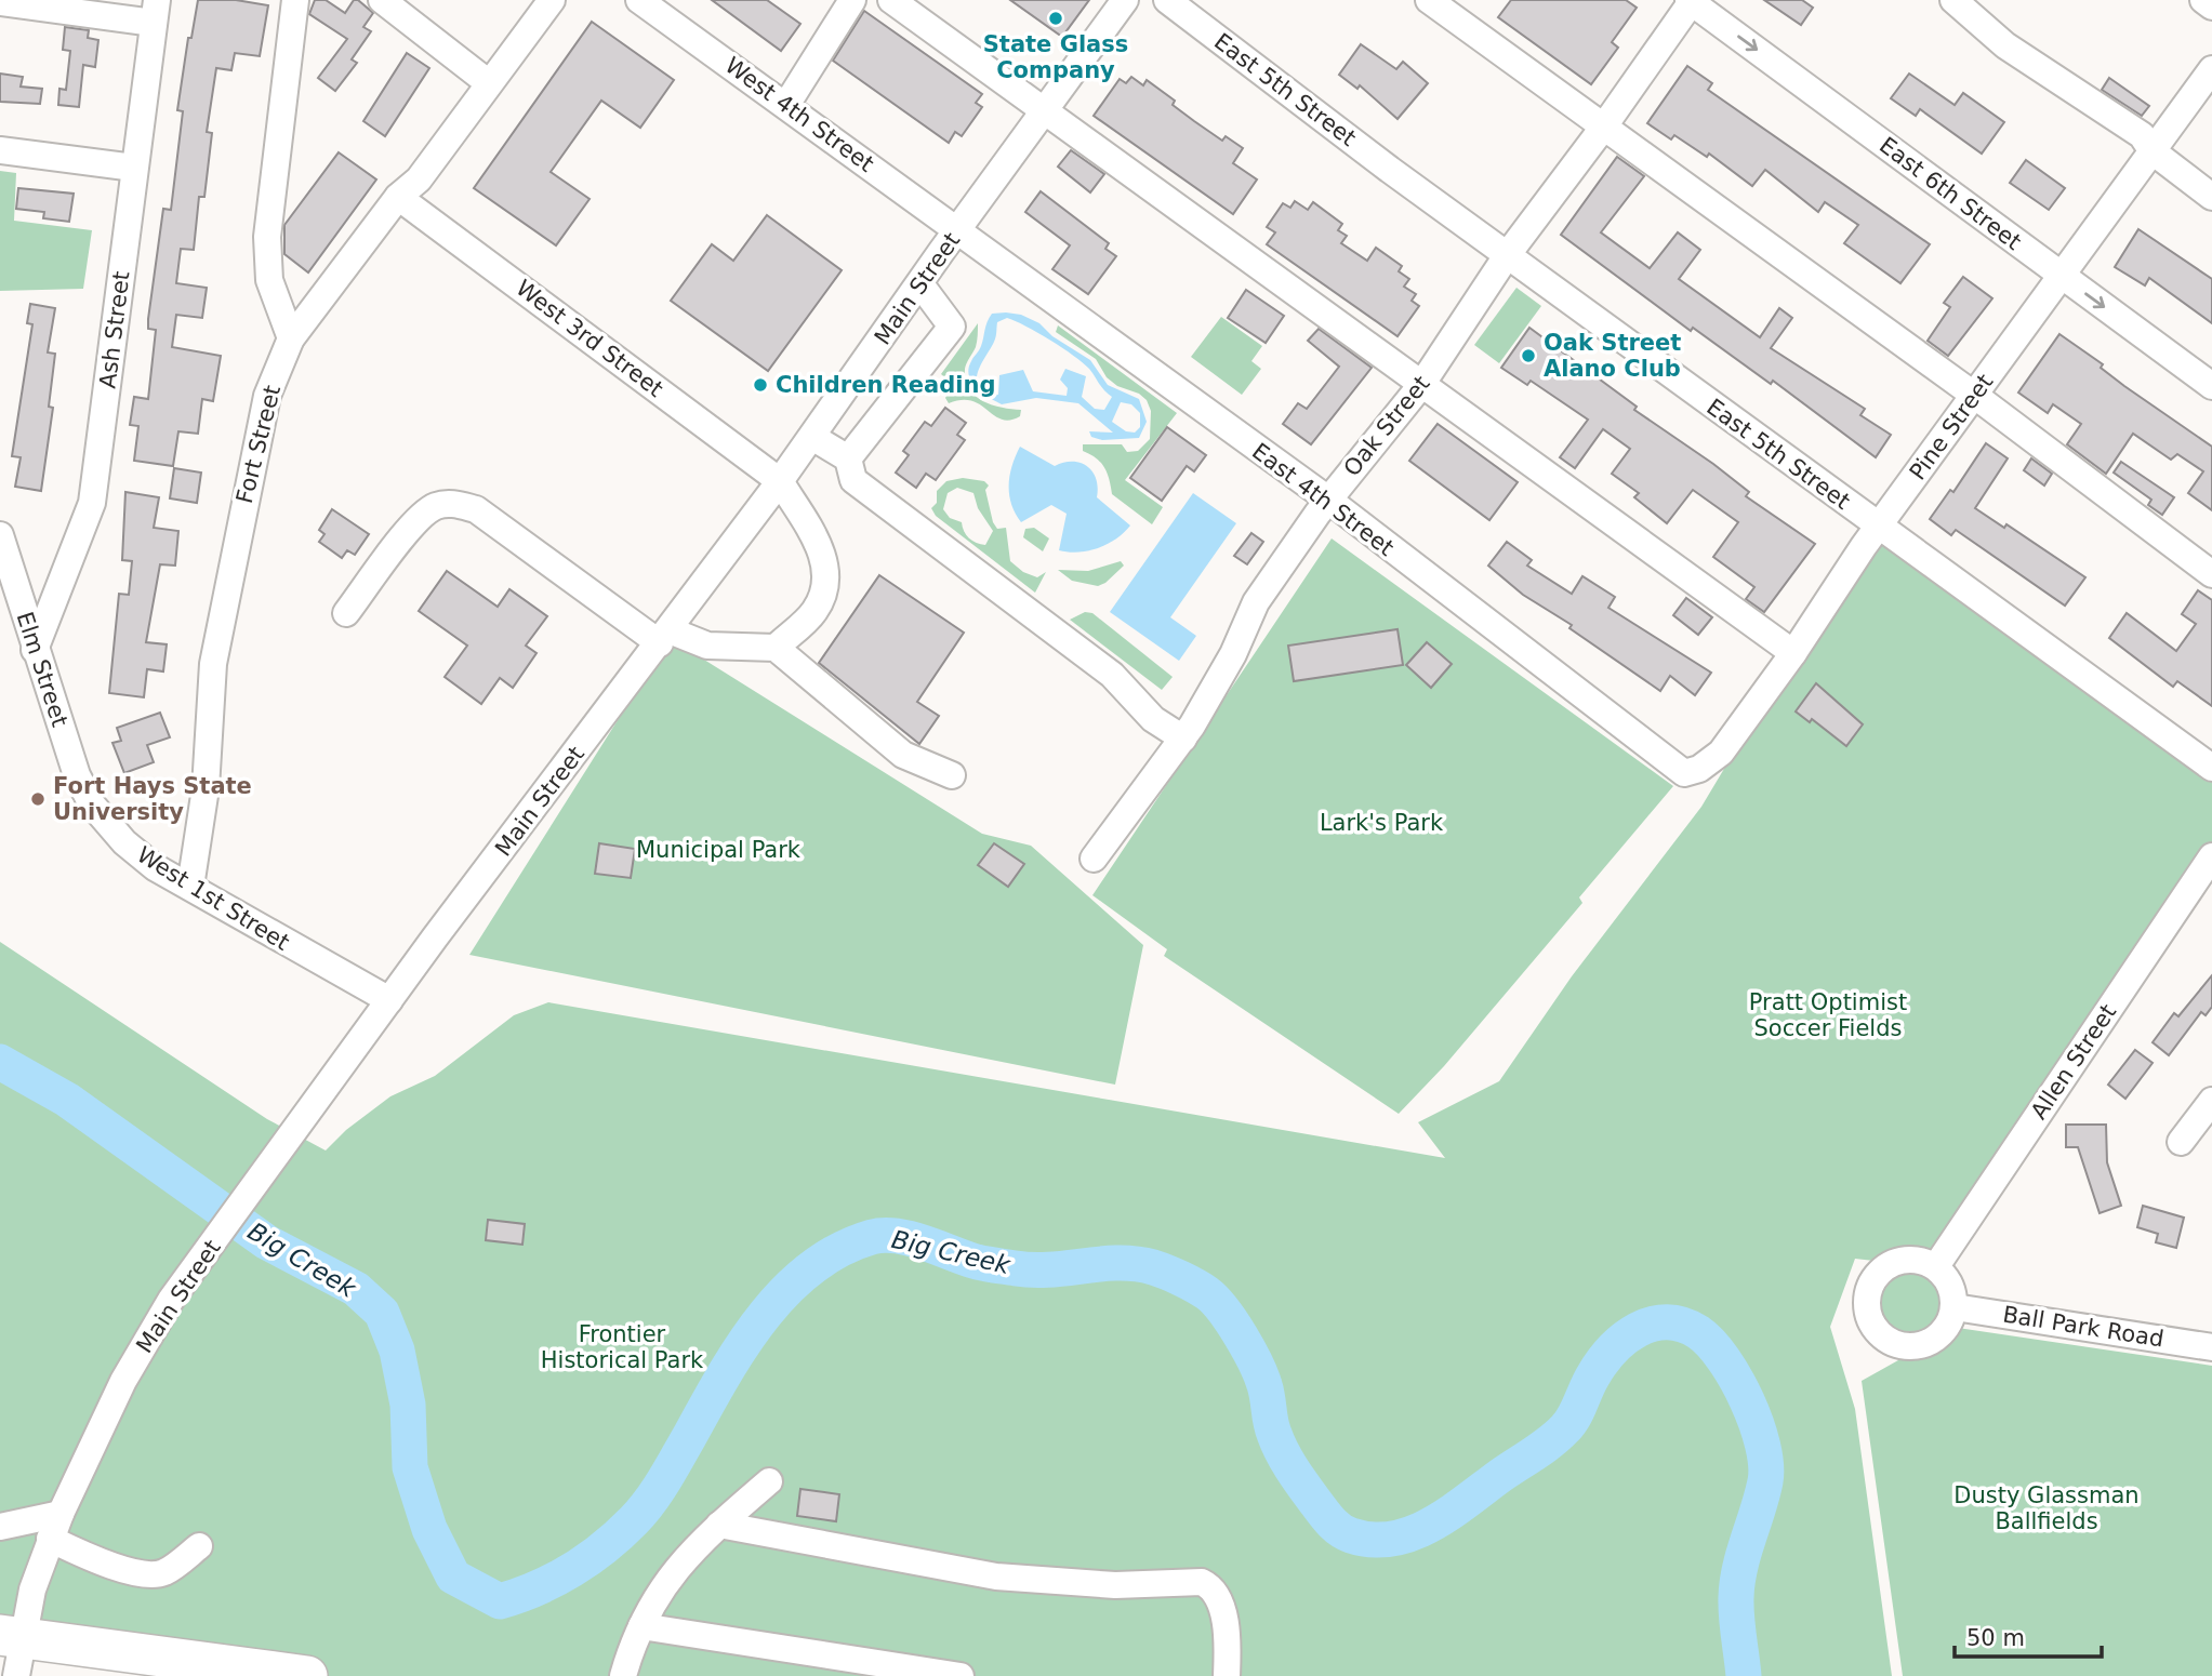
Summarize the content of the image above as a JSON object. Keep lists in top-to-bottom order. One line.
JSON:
{"streets":{"street":["East 5th Street","West 4th Street","East 6th Street","Main Street","Ash Street","West 3rd Street","Oak Street","Pine Street","Fort Street","East 4th Street","Elm Street","West 1st Street","Allen Street","Ball Park Road"]},"crossings":[["East 5th Street","Oak Street"],["East 5th Street","Pine Street"],["West 4th Street","Main Street"],["West 4th Street","East 4th Street"],["East 6th Street","Oak Street"],["East 6th Street","Pine Street"],["Main Street","West 3rd Street"],["Main Street","East 4th Street"],["Main Street","West 1st Street"],["Ash Street","Elm Street"],["West 3rd Street","Fort Street"],["Oak Street","East 4th Street"],["Pine Street","East 4th Street"],["Fort Street","West 1st Street"],["Elm Street","West 1st Street"],["Allen Street","Ball Park Road"]],"water":["Big Creek"],"parks":["Lark's Park","Municipal Park","Pratt Optimist Soccer Fields","Frontier Historical Park","Dusty Glassman Ballfields"],"places":["State Glass Company","Oak Street Alano Club","Children Reading","Fort Hays State University"],"scale_bar":"50 m"}
